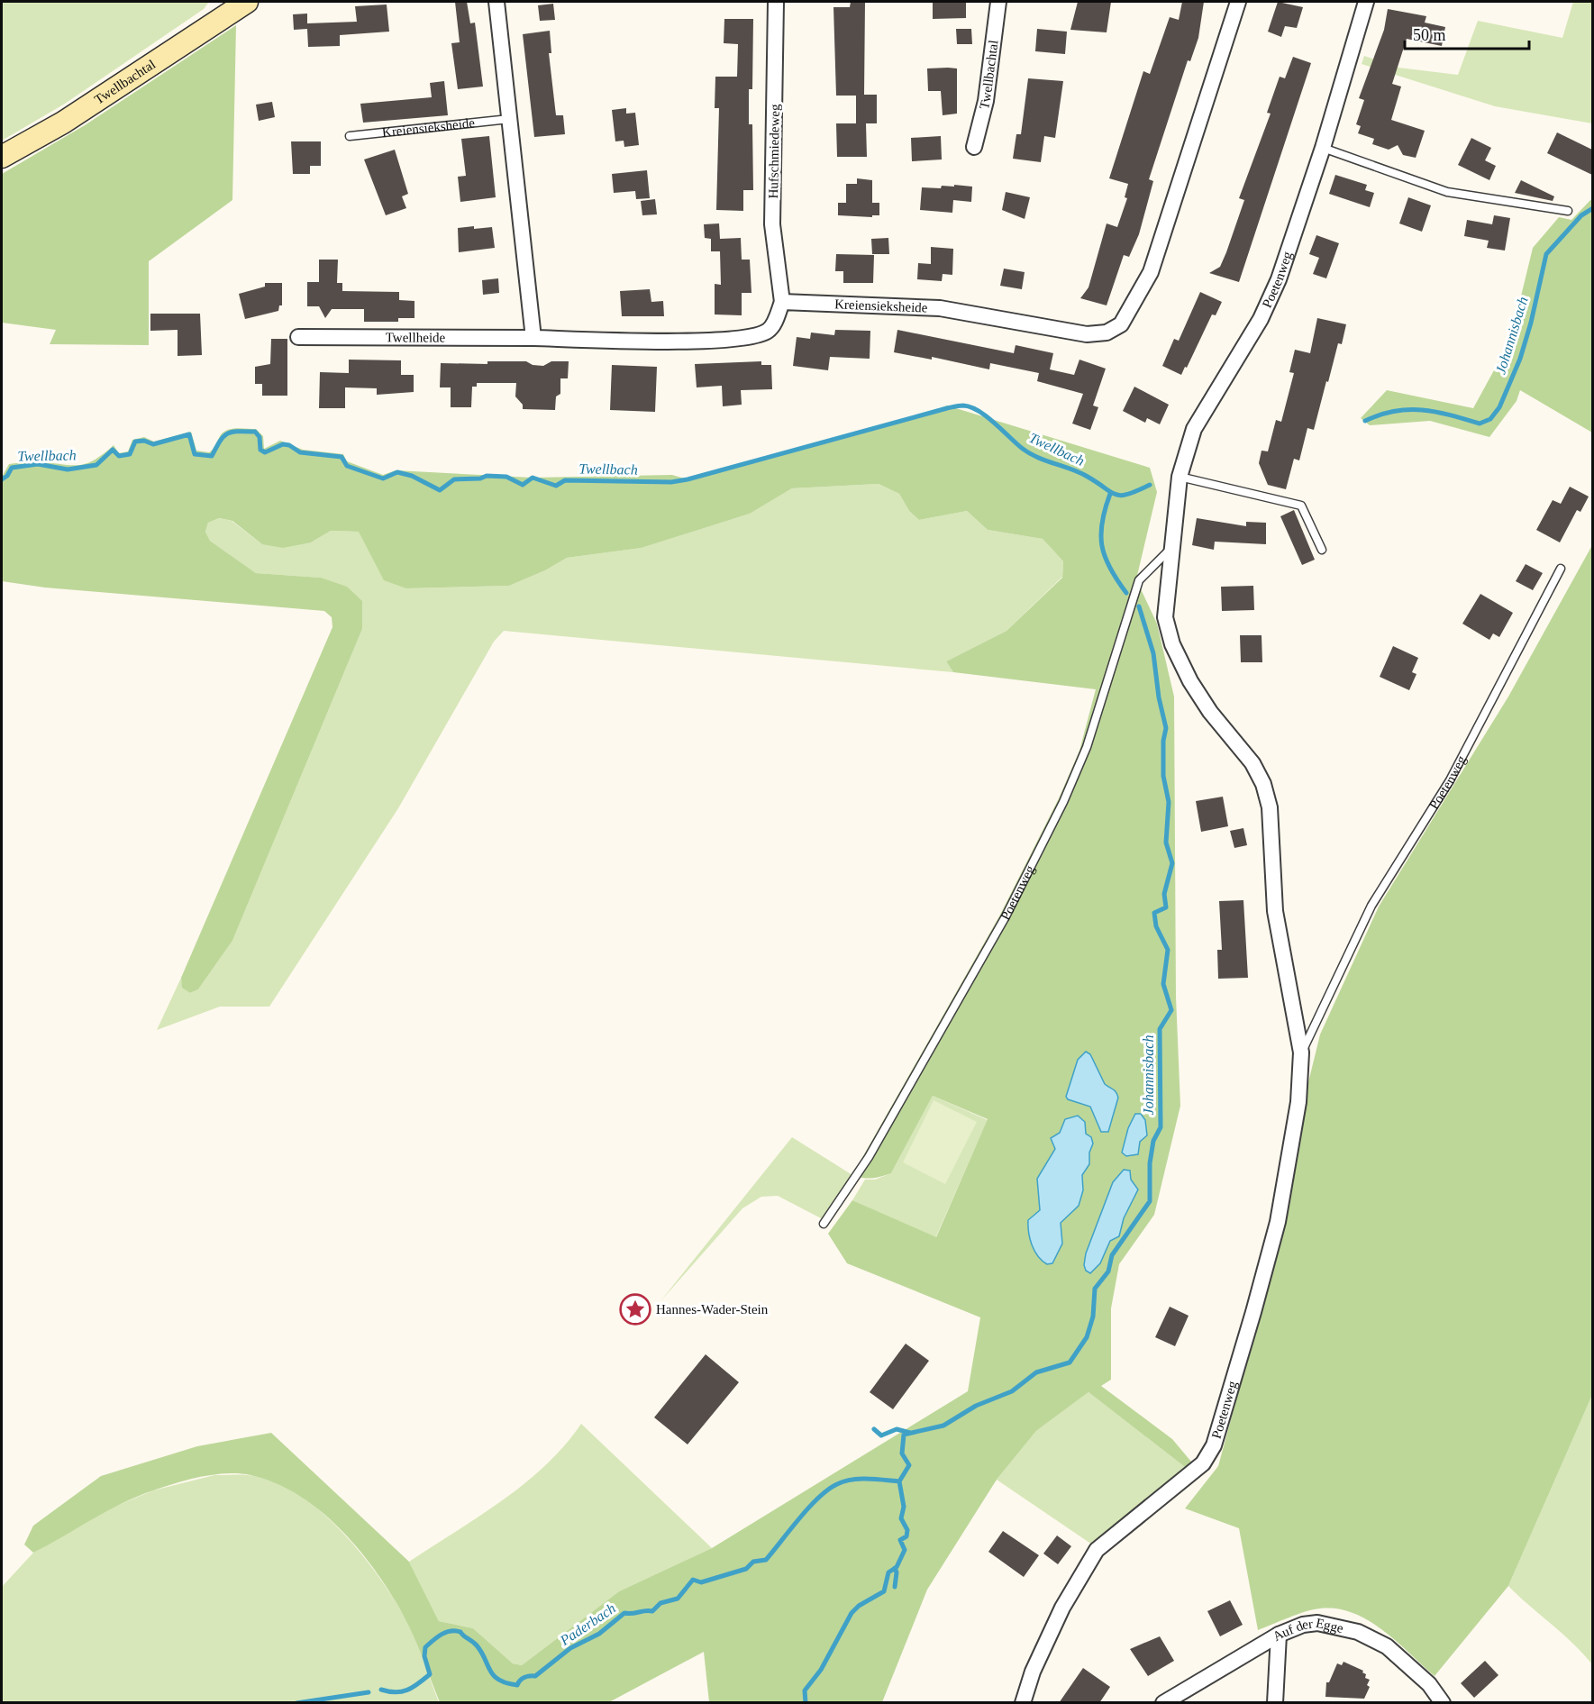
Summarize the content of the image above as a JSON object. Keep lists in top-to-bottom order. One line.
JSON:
{"streets":{"street":["Twellbachtal","Kreiensieksheide","Hufschmiedeweg","Poetenweg","Twellheide","Auf der Egge"]},"crossings":[["Kreiensieksheide","Hufschmiedeweg"]],"water":["Johannisbach","Twellbach","Paderbach"],"places":{"place":["Hannes-Wader-Stein"]},"scale_bar":"50 m"}
